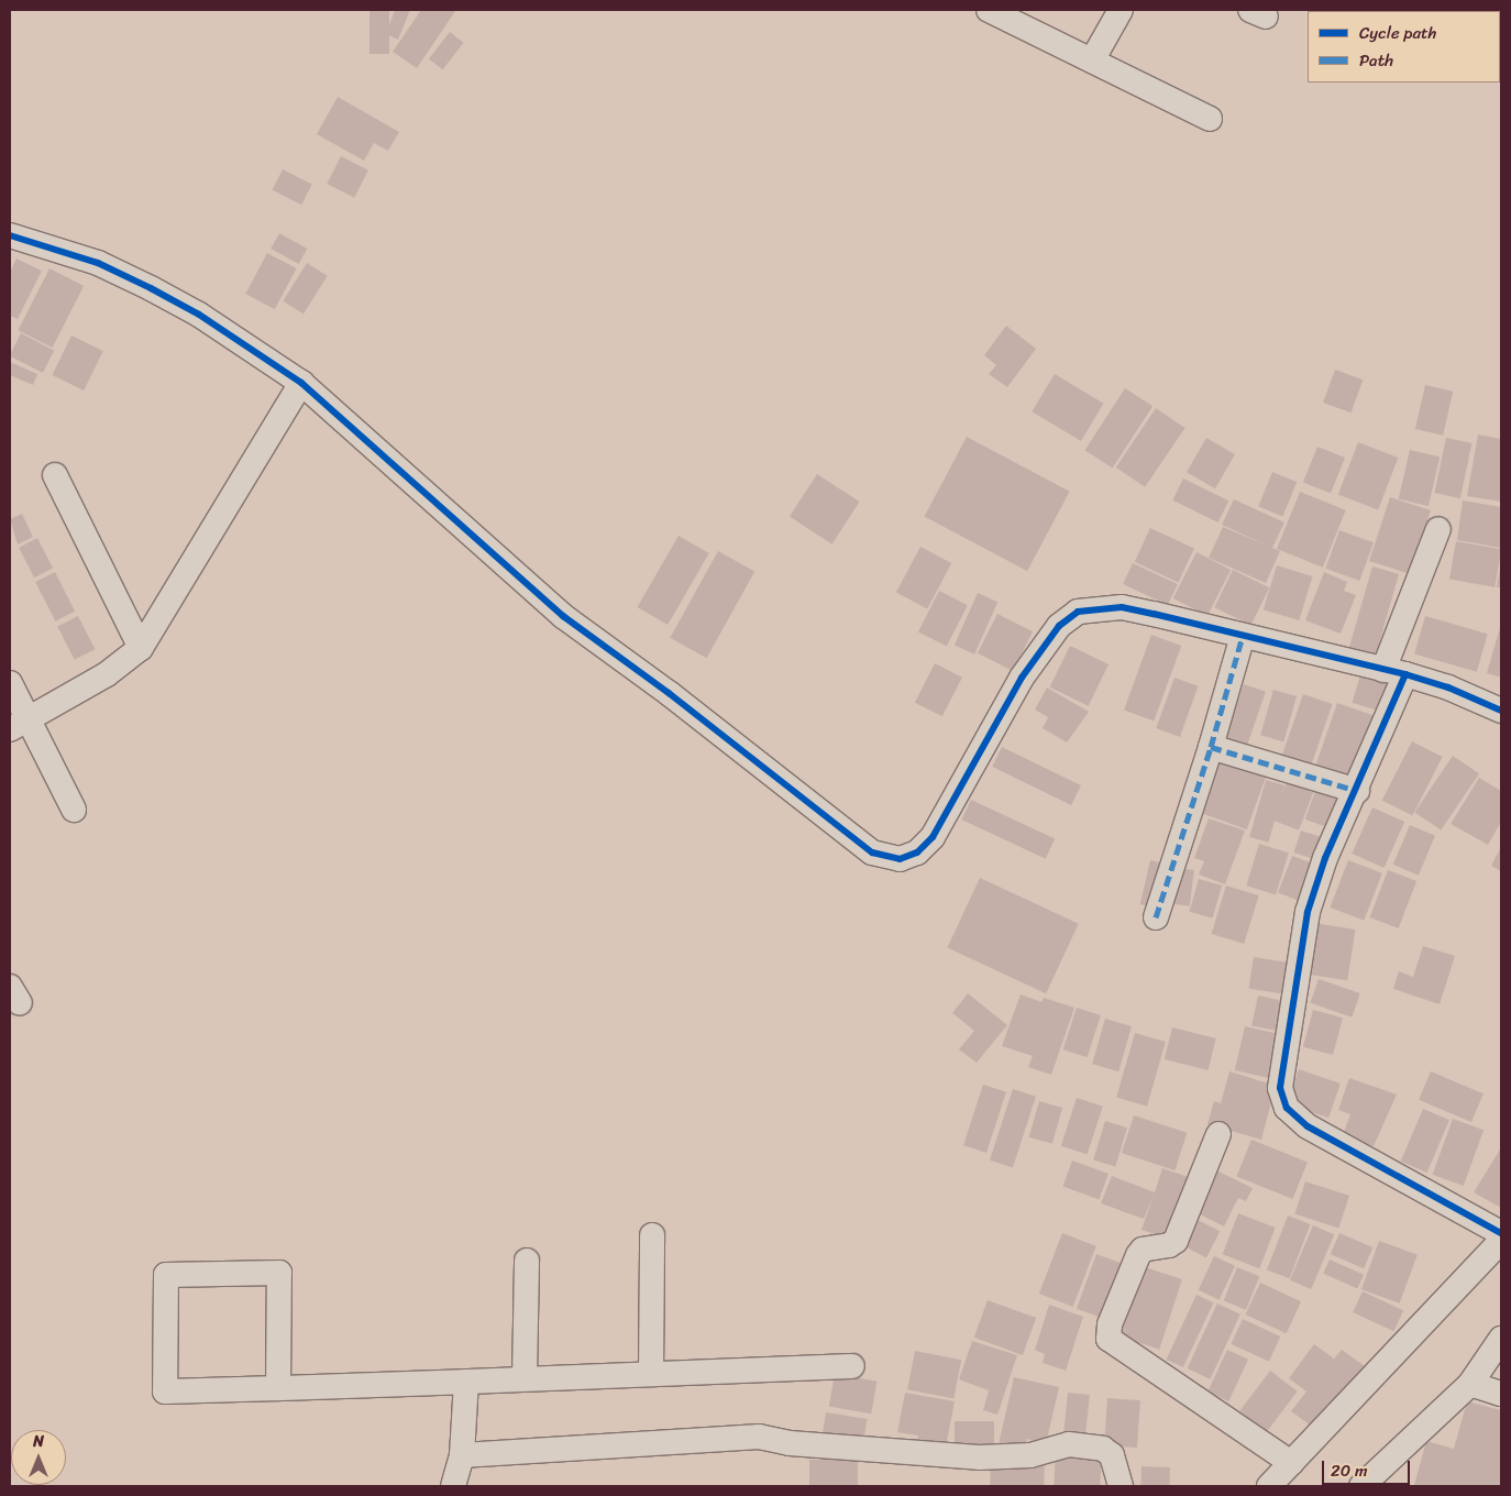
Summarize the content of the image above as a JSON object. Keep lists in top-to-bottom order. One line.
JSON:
{"legend":["Cycle path","Path"],"scale_bar":"20 m","north":"top"}
